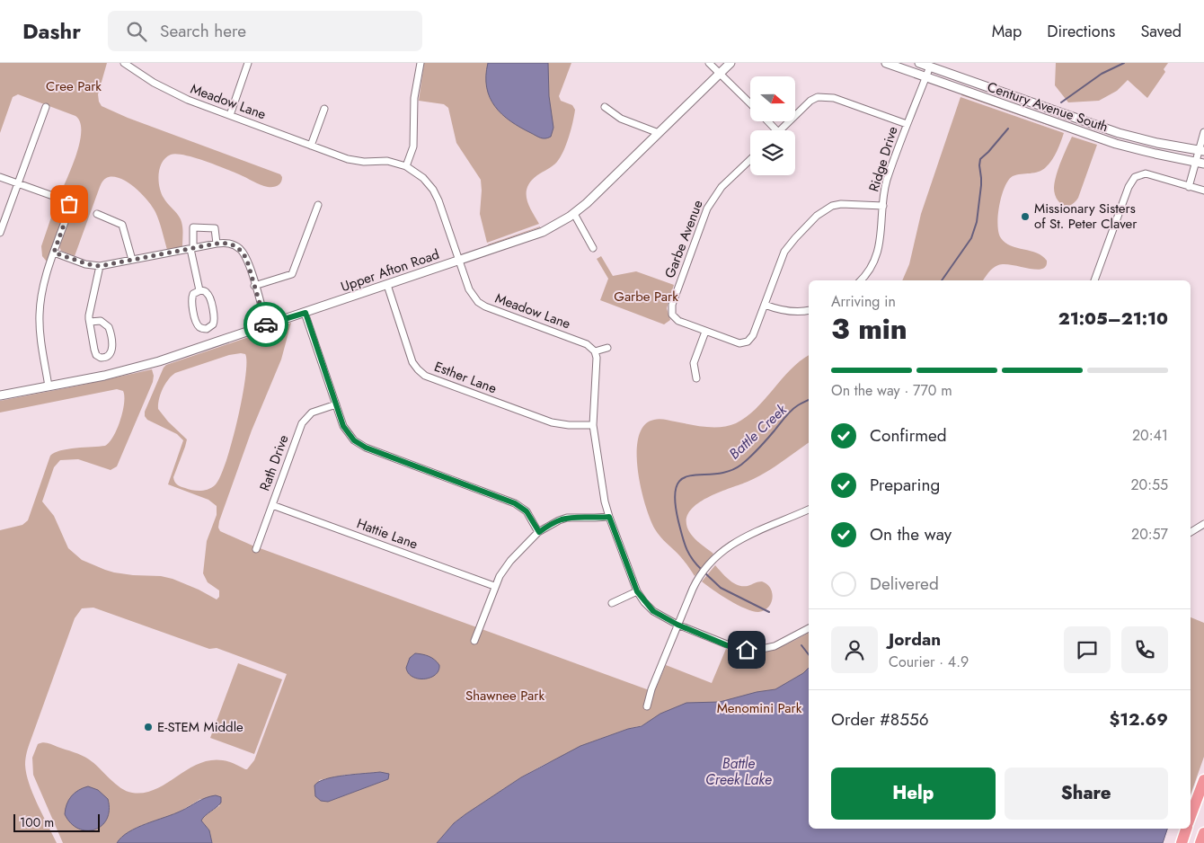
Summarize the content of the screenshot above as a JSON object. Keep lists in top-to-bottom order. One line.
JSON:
{"streets":{"street":["Meadow Lane","Century Avenue South","Ridge Drive","Garbe Avenue","Upper Afton Road","Esther Lane","Rath Drive","Hattie Lane"]},"crossings":[["Meadow Lane","Upper Afton Road"],["Century Avenue South","Ridge Drive"],["Upper Afton Road","Esther Lane"],["Rath Drive","Hattie Lane"]],"water":["Battle Creek","Battle Creek Lake"],"parks":["Cree Park","Garbe Park","Shawnee Park","Menomini Park"],"places":["Missionary Sisters of St. Peter Claver","E-STEM Middle"],"scale_bar":"100 m","north":"right","page":{"header":"Dashr","search":"Search here","nav":["Map","Directions","Saved"],"heading":["3 min","Arriving in","21:05–21:10"],"panel":["Jordan","Courier · 4.9","Order #8556","$12.69"],"bar":"On the way · 770 m","list":[["Confirmed","20:41"],["Preparing","20:55"],["On the way","20:57"],"Delivered"],"buttons":["Help","Share"],"scale":"100 m"}}
